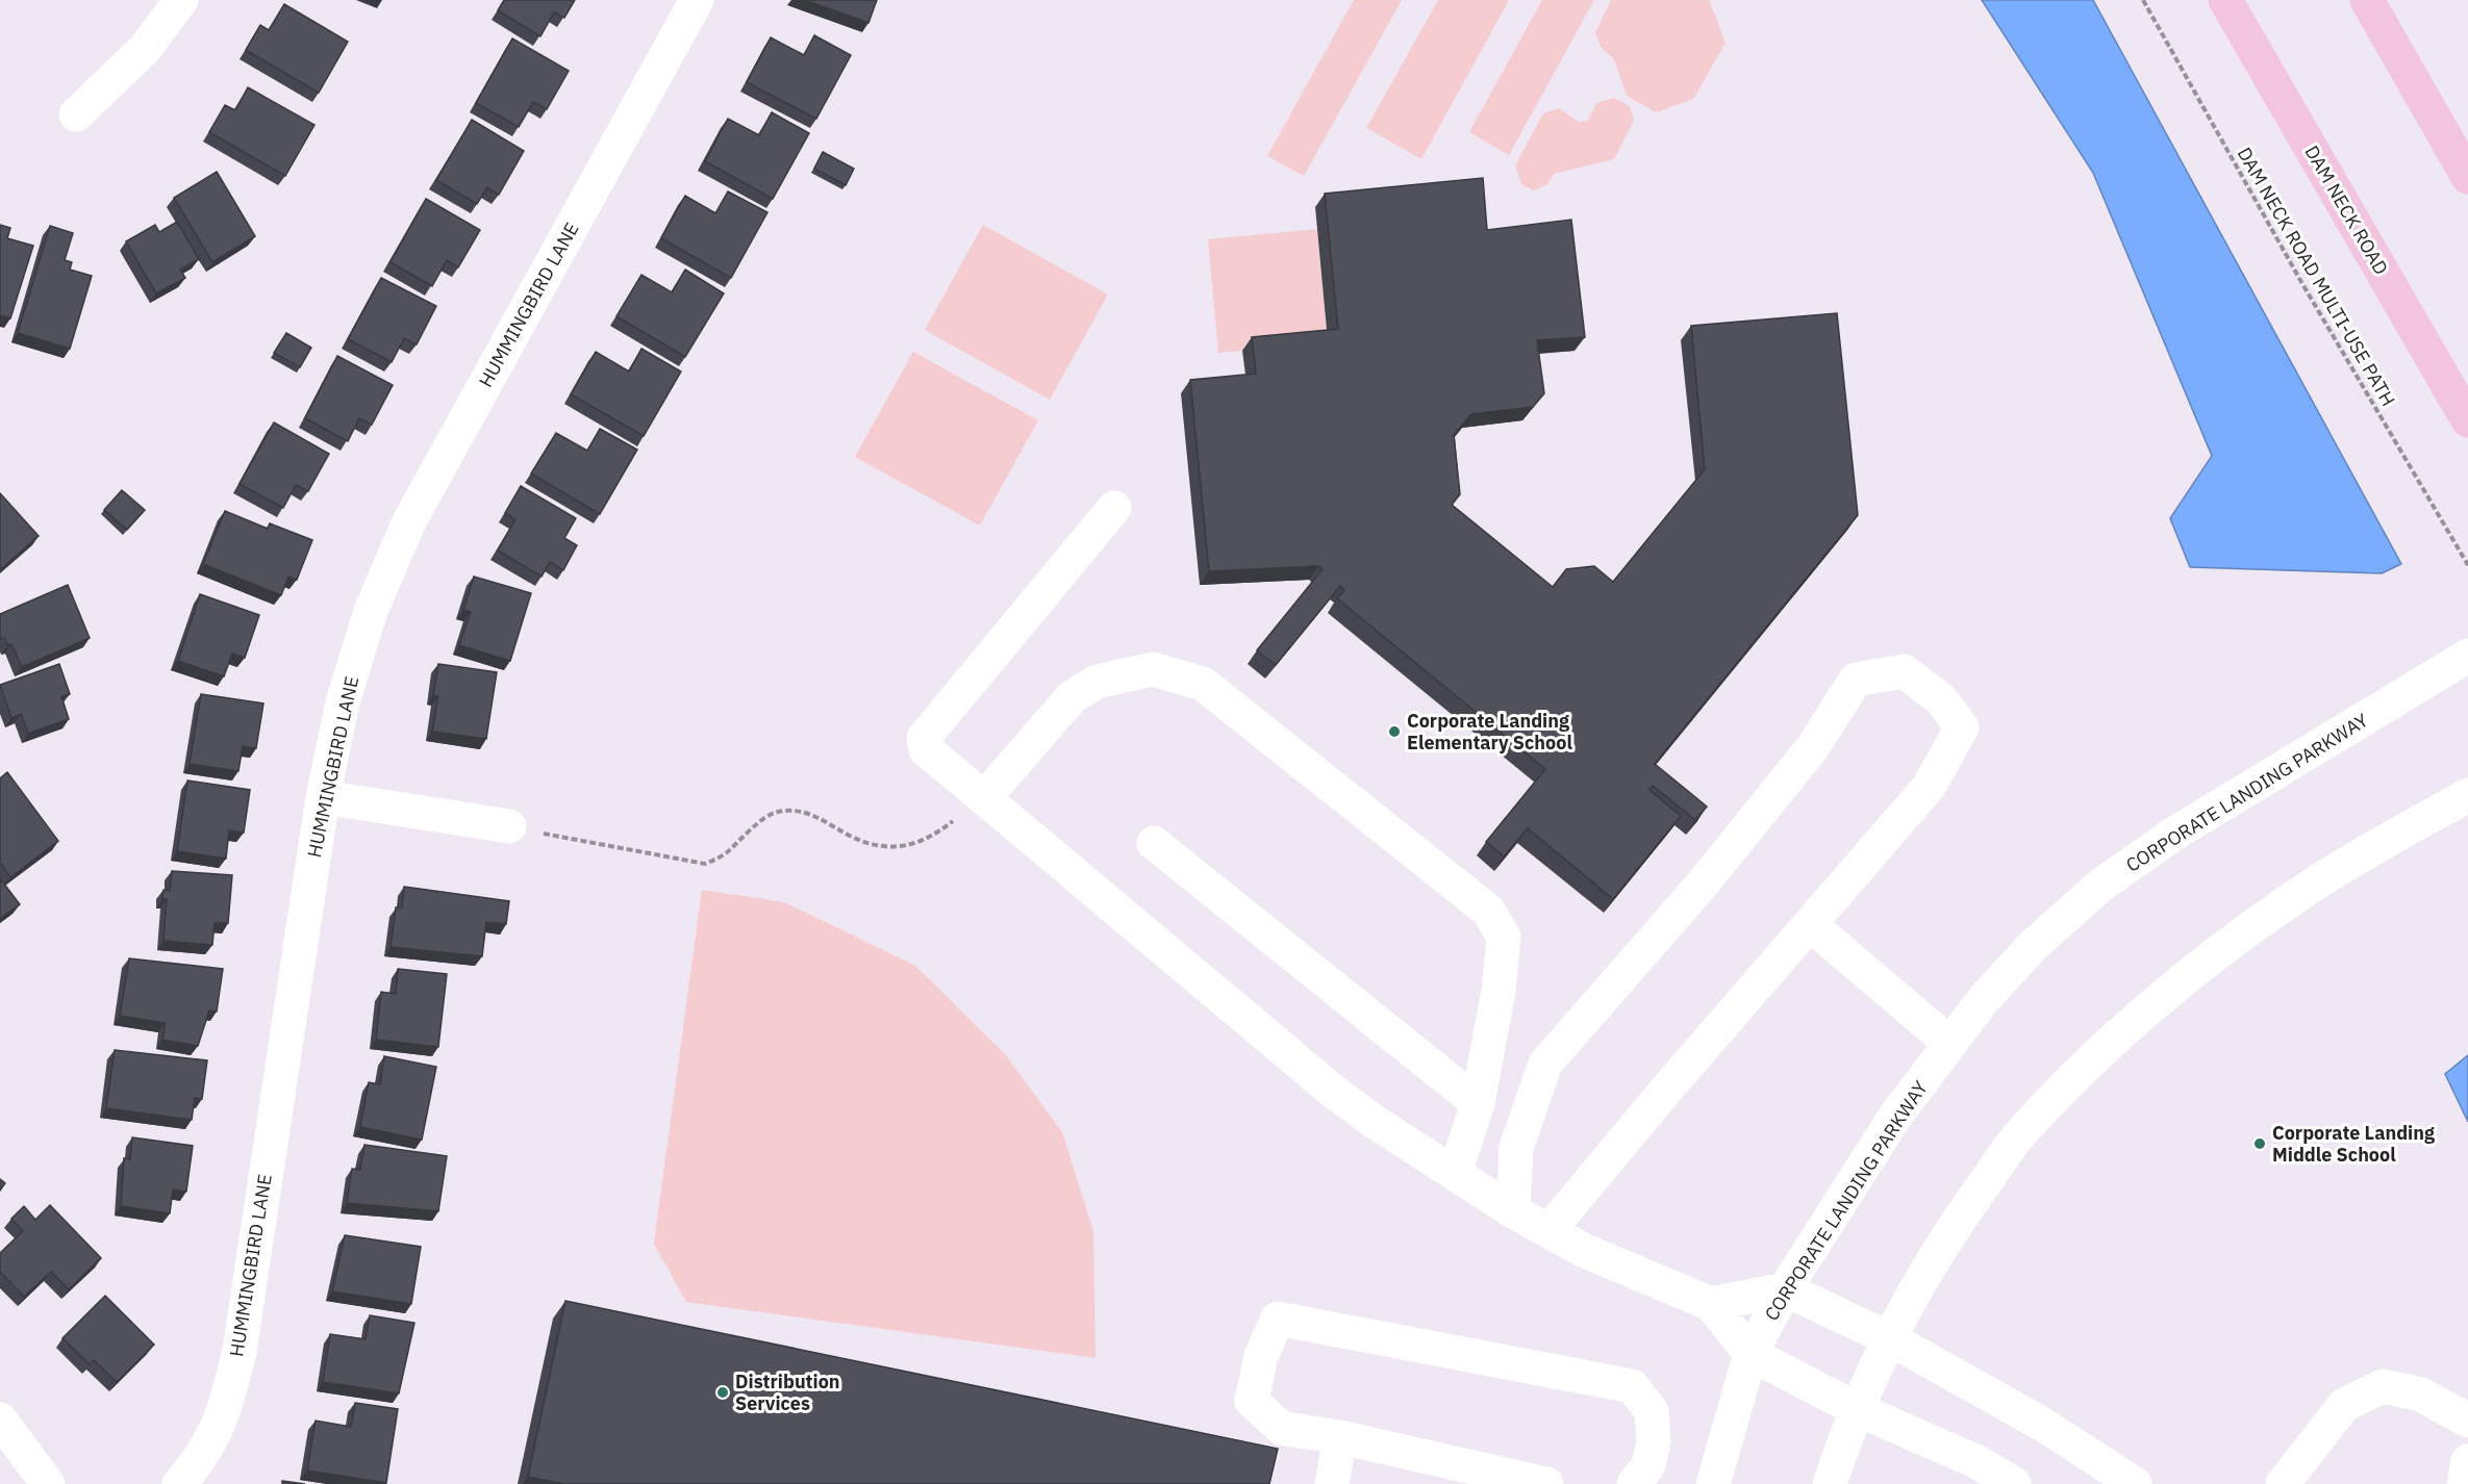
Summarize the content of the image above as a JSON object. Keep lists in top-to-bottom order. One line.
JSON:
{"streets":{"main road":["DAM NECK ROAD"],"street":["HUMMINGBIRD LANE","CORPORATE LANDING PARKWAY"],"path":["DAM NECK ROAD MULTI-USE PATH"]},"places":["Corporate Landing Elementary School","Corporate Landing Middle School","Distribution Services"]}
